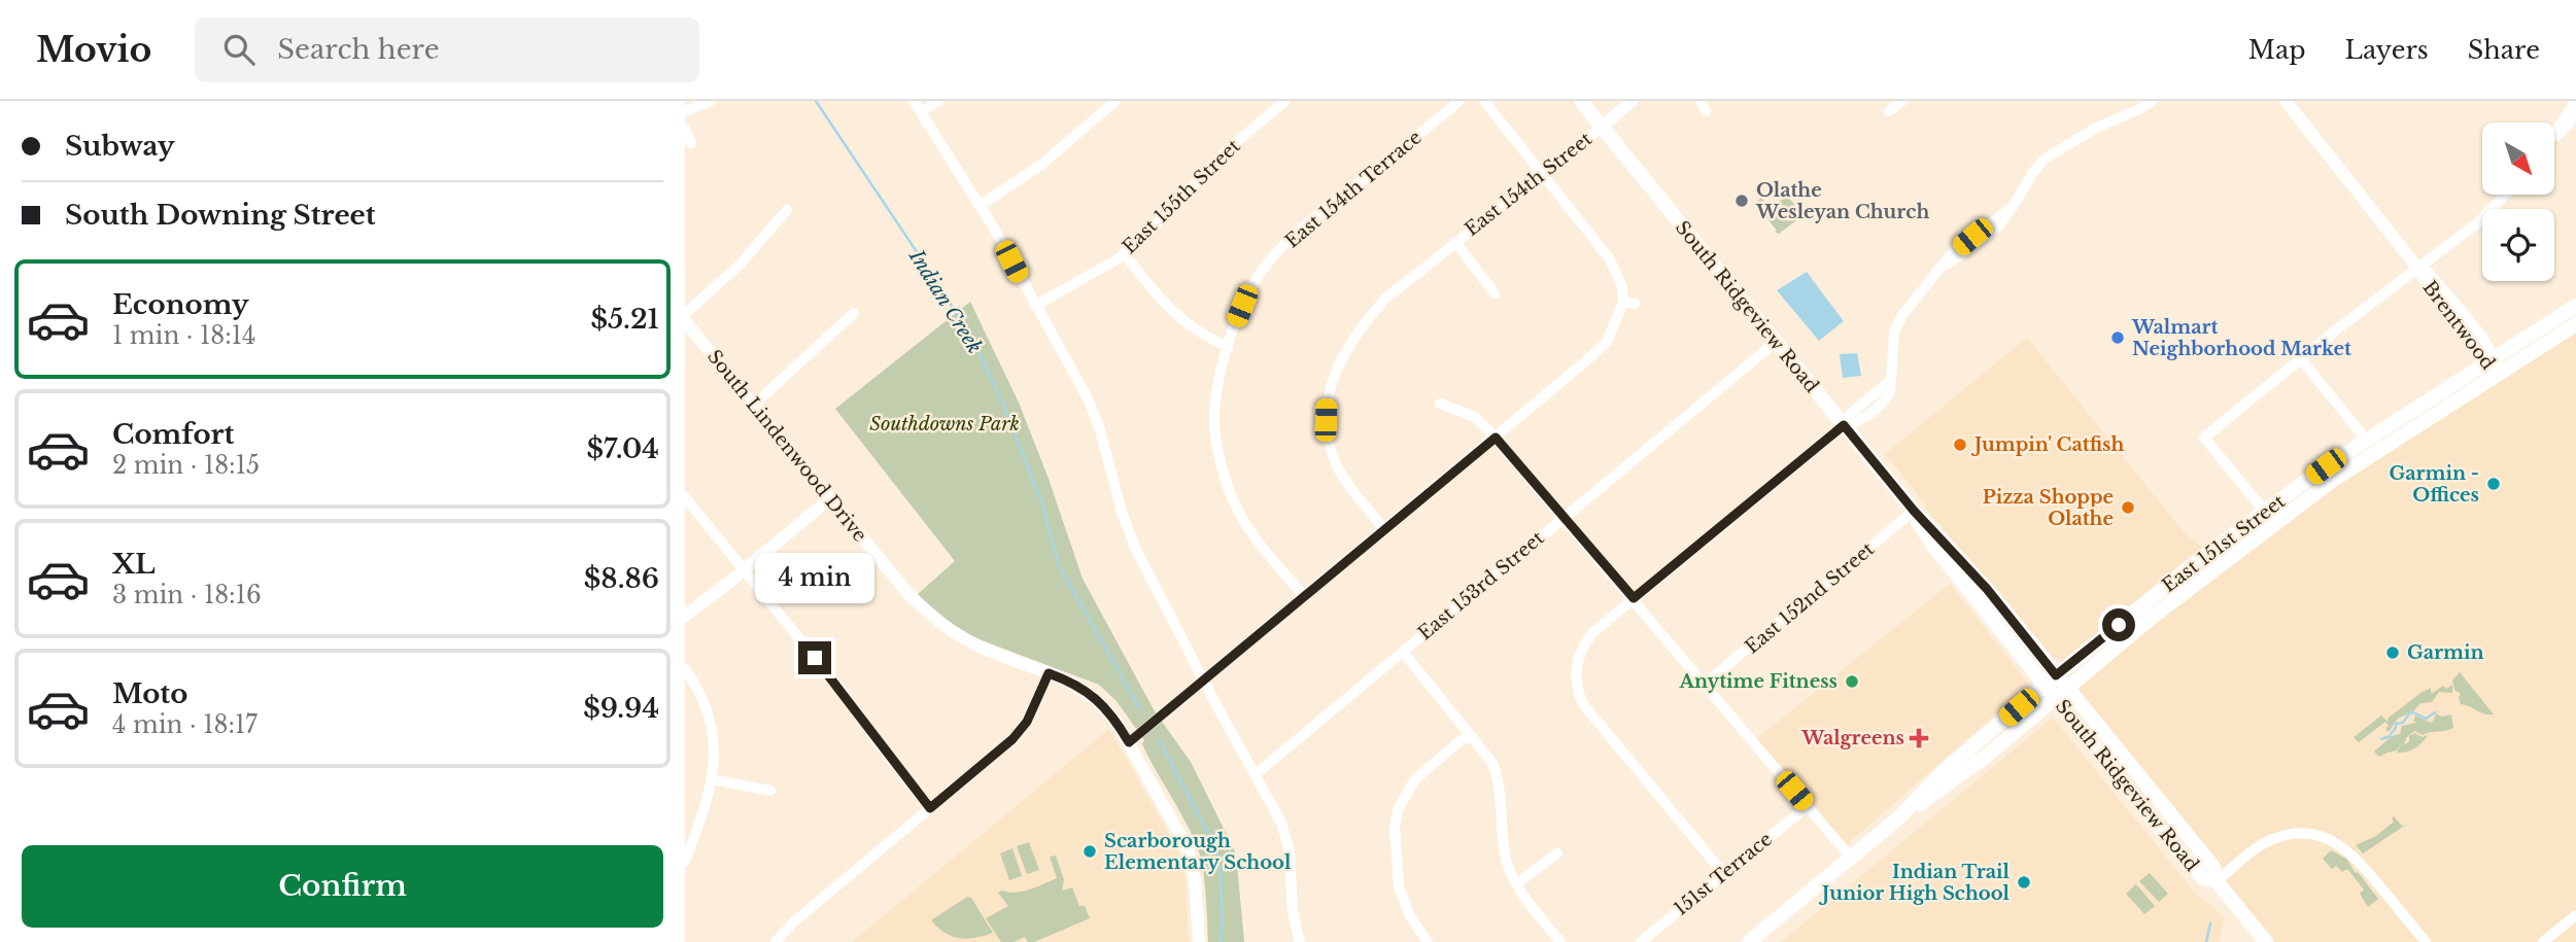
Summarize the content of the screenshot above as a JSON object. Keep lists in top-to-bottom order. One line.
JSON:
{"streets":{"main road":["South Ridgeview Road","East 151st Street"],"street":["East 154th Street","East 154th Terrace","East 155th Street","Brentwood","South Lindenwood Drive","East 153rd Street","East 152nd Street","151st Terrace"]},"crossings":[["East 154th Street","South Ridgeview Road"],["South Ridgeview Road","East 151st Street"],["South Ridgeview Road","East 153rd Street"],["South Ridgeview Road","East 152nd Street"],["Brentwood","East 151st Street"]],"water":["Indian Creek"],"parks":["Southdowns Park"],"places":{"other":["Olathe Wesleyan Church","Walmart Neighborhood Market","Jumpin' Catfish","Garmin - Offices","Pizza Shoppe Olathe","Garmin","Anytime Fitness","Scarborough Elementary School","Indian Trail Junior High School"],"health":["Walgreens"]},"north":"bottom right","page":{"header":"Movio","search":"Search here","nav":["Map","Layers","Share"],"banner":["Subway","South Downing Street"],"list":[{"name":"Economy","note":"1 min · 18:14","value":"$5.21"},{"name":"Comfort","note":"2 min · 18:15","value":"$7.04"},{"name":"XL","note":"3 min · 18:16","value":"$8.86"},{"name":"Moto","note":"4 min · 18:17","value":"$9.94"}],"bubble":"4 min","buttons":"Confirm"}}
